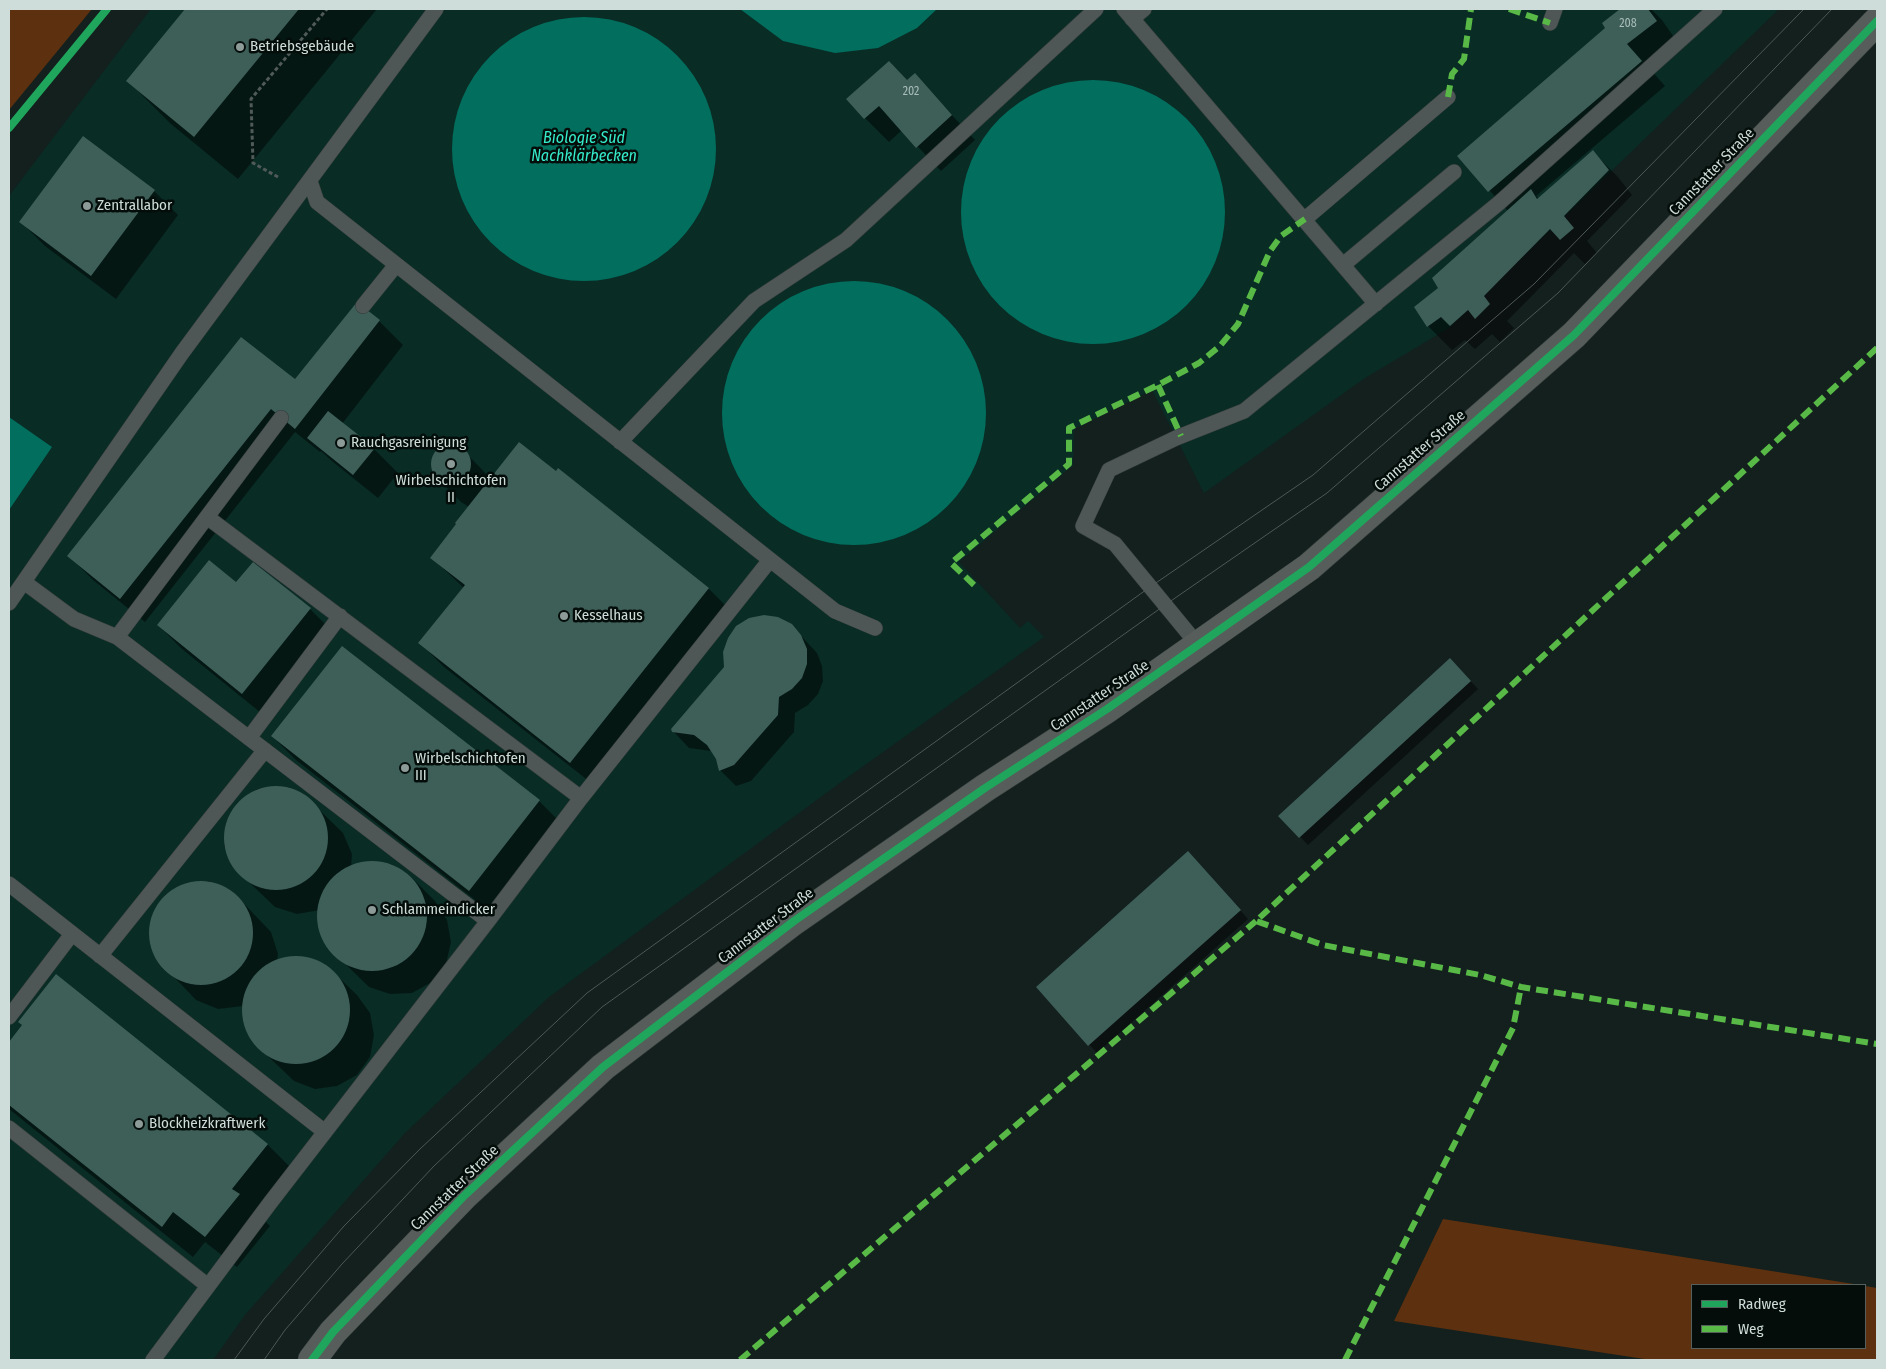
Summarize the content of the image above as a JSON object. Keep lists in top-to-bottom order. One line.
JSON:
{"streets":{"main road":["Cannstatter Straße"]},"water":["Biologie Süd Nachklärbecken"],"places":["Betriebsgebäude","Zentrallabor","Rauchgasreinigung","Wirbelschichtofen II","Kesselhaus","Wirbelschichtofen III","Schlammeindicker","Blockheizkraftwerk"],"house_numbers":["208","202"],"legend":["Radweg","Weg"]}
